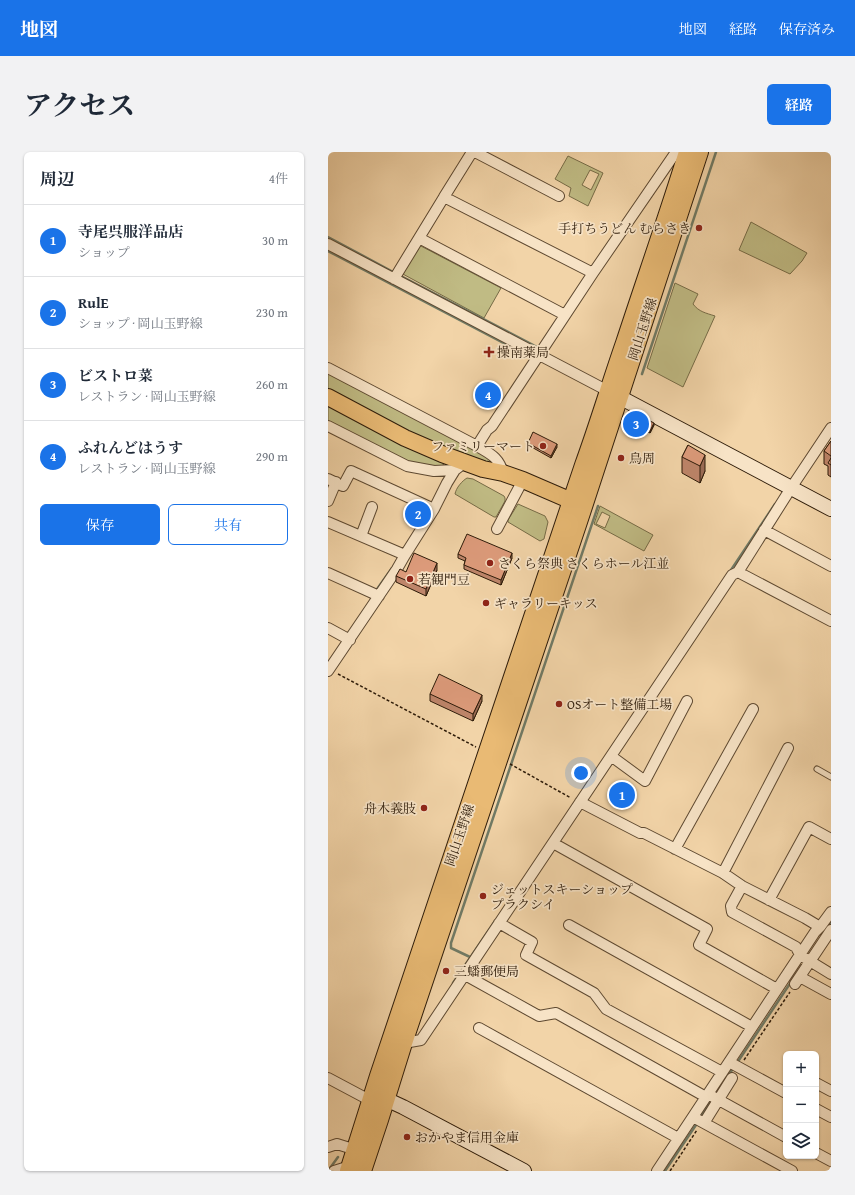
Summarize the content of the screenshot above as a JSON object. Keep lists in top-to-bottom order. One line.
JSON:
{"streets":{"main road":["岡山玉野線"]},"places":{"other":["手打ちうどん むらさき","ファミリーマート","鳥周","さくら祭典 さくらホール江並","若観門豆","ギャラリーキッス","OSオート整備工場","舟木義肢","ジェットスキーショップ プラクシイ","三蟠郵便局","おかやま信用金庫"],"health":["操南薬局"]},"page":{"header":"地図","nav":["地図","経路","保存済み"],"title":"アクセス","buttons":["経路",["保存","共有"]],"heading":["周辺","4件"],"list":[{"mark":"1","name":"寺尾呉服洋品店","note":"ショップ","value":"30 m"},{"mark":"2","name":"RulE","note":"ショップ · 岡山玉野線","value":"230 m"},{"mark":"3","name":"ビストロ菜","note":"レストラン · 岡山玉野線","value":"260 m"},{"mark":"4","name":"ふれんどはうす","note":"レストラン · 岡山玉野線","value":"290 m"}],"pins":["4","3","2","1"],"map_buttons":["+","−"]}}
